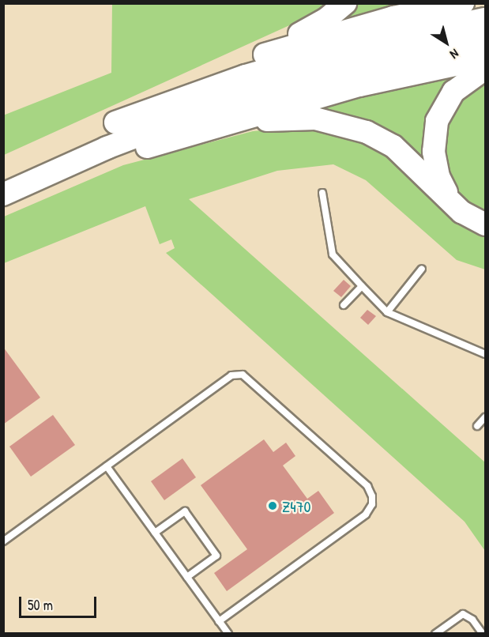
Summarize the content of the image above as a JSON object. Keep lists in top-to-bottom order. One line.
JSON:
{"places":["Z470"],"scale_bar":"50 m","north":"bottom right"}
